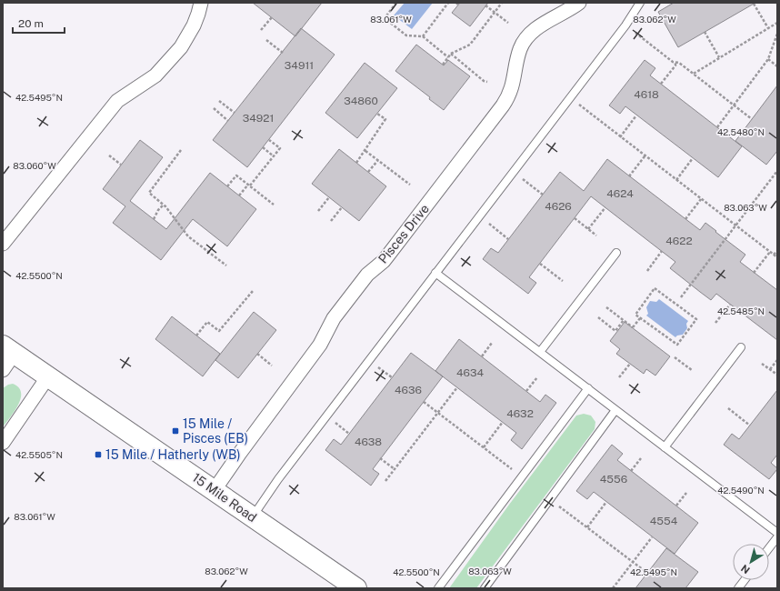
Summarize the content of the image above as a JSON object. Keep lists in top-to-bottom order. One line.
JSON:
{"streets":{"main road":["15 Mile Road"],"street":["Pisces Drive"]},"crossings":[["Pisces Drive","15 Mile Road"]],"places":{"transit":["15 Mile / Pisces (EB)","15 Mile / Hatherly (WB)"]},"house_numbers":["34911","4618","34860","34921","4624","4626","4622","4634","4636","4632","4638","4556","4554"],"scale_bar":"20 m","north":"bottom left","coordinates":["83.061°W","83.062°W","42.5495°N","42.5480°N","83.060°W","83.063°W","42.5500°N","42.5485°N","42.5505°N","42.5490°N"]}
